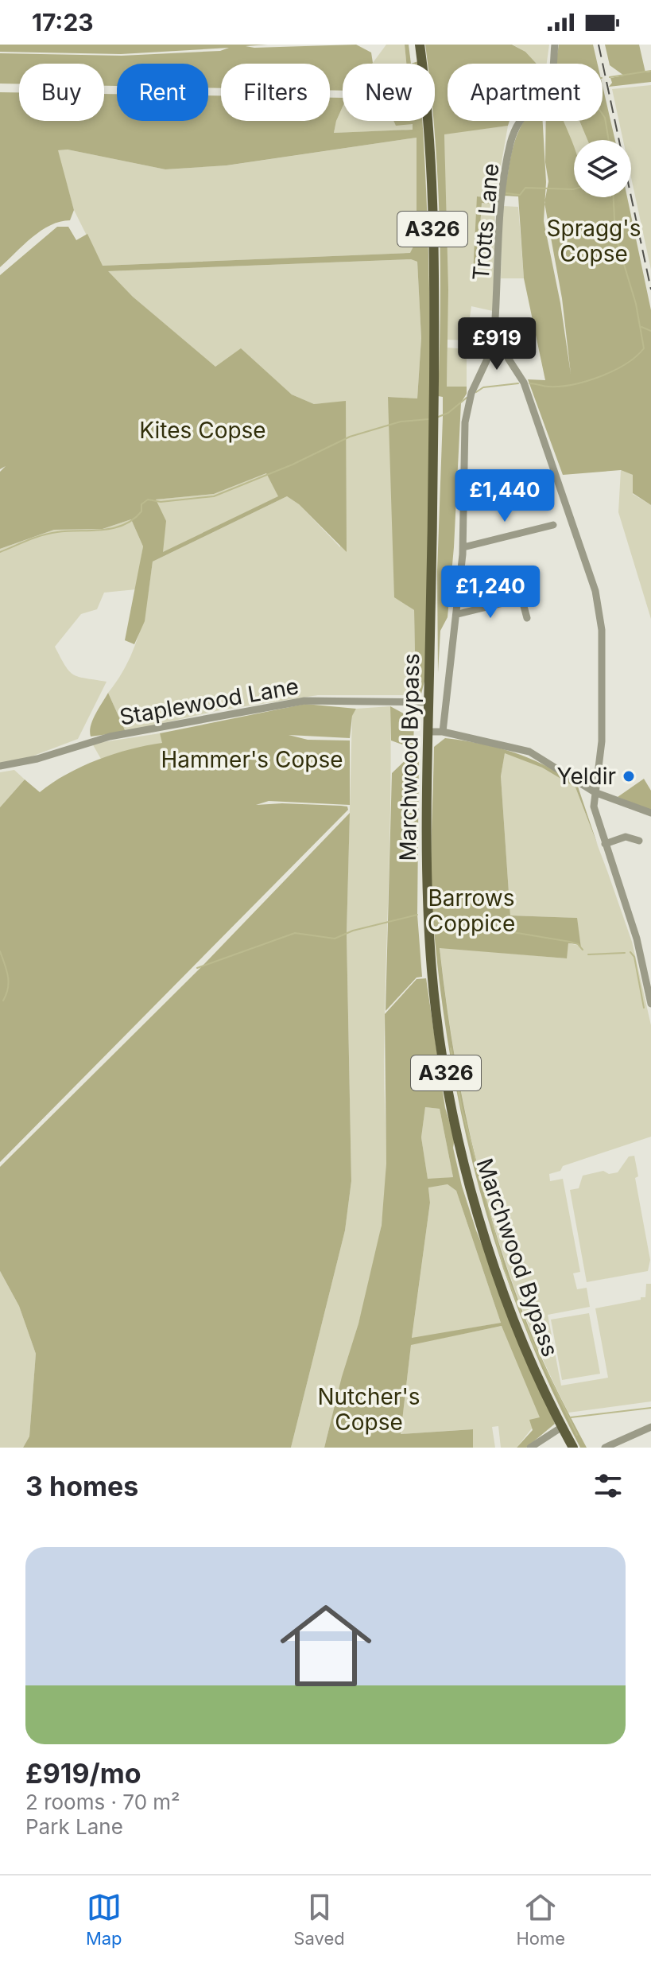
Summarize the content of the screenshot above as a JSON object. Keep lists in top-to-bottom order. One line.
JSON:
{"streets":{"main road":["A326","Marchwood Bypass"],"street":["Trotts Lane","Staplewood Lane"]},"crossings":[["Staplewood Lane","Marchwood Bypass"]],"parks":["Spragg's Copse","Kites Copse","Hammer's Copse","Barrows Coppice","Nutcher's Copse"],"places":["Yeldir"],"page":{"status":"17:23","chip":["Buy","Rent","Filters","New","Apartment"],"price":["£919","£1,440","£1,240"],"heading":"3 homes","list":[{"name":"£919/mo","note":"2 rooms · 70 m² · Park Lane"}],"tabs":["Map","Saved","Home"]}}
